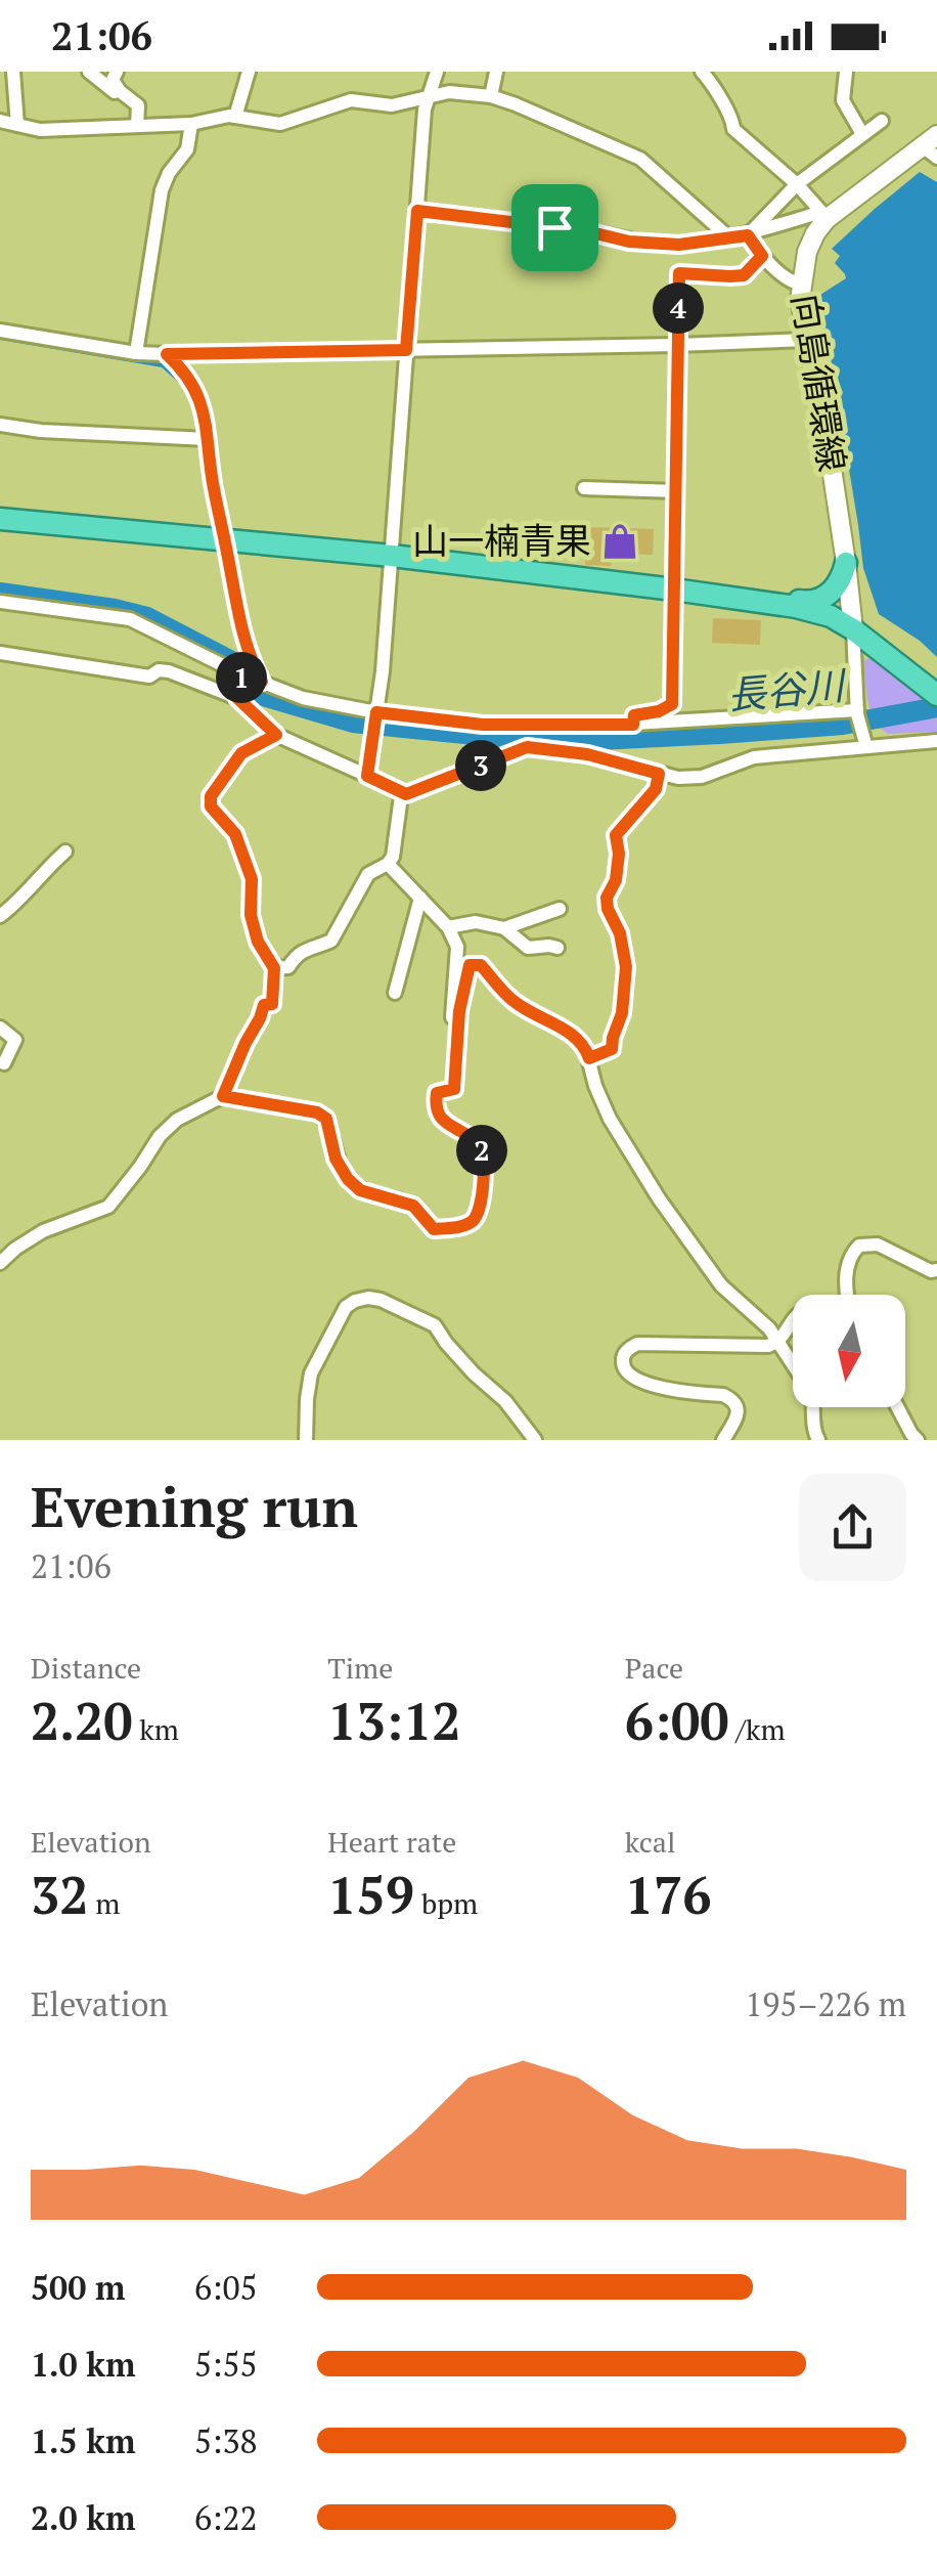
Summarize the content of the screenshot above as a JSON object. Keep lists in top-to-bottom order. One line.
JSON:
{"streets":{"main road":["向島循環線"]},"water":["長谷川"],"places":{"shop":["山一楠青果"]},"north":"bottom","page":{"status":"21:06","pins":["4","1","3","2"],"heading":["Evening run","21:06"],"stats":[["Distance","2.20 km"],["Time","13:12"],["Pace","6:00 /km"],["Elevation","32 m"],["Heart rate","159 bpm"],["kcal","176"]],"chart":["Elevation","195–226 m"],"list":[{"name":"500 m","note":"6:05"},{"name":"1.0 km","note":"5:55"},{"name":"1.5 km","note":"5:38"},{"name":"2.0 km","note":"6:22"}]}}
